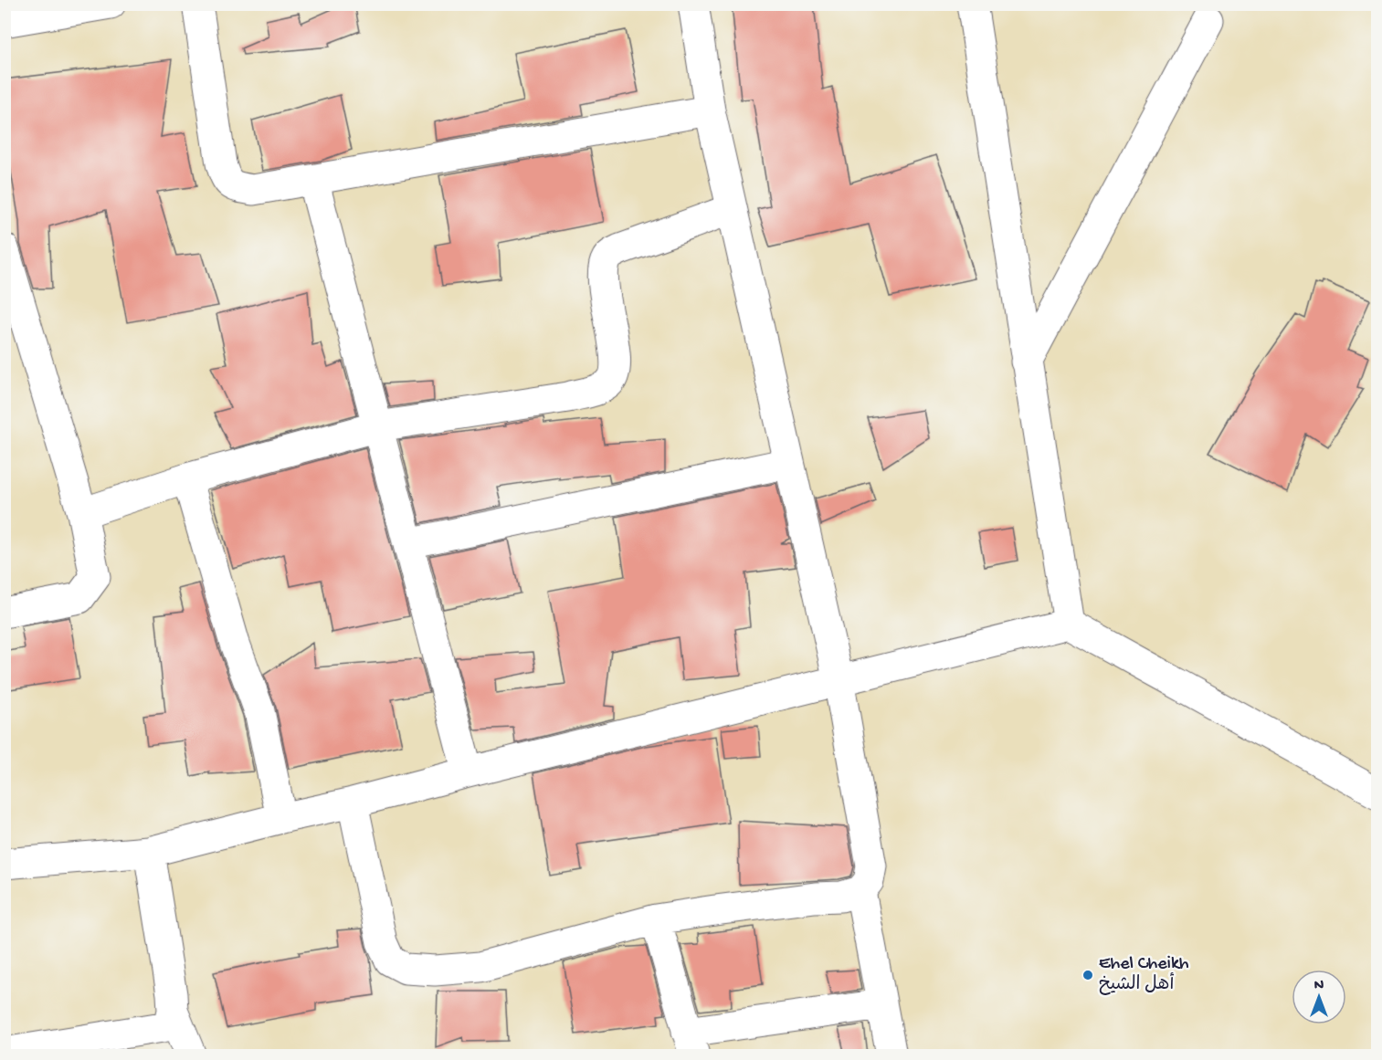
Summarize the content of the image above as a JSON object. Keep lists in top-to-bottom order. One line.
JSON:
{"places":["Ehel Cheikh أهل الشيخ"],"north":"top"}
